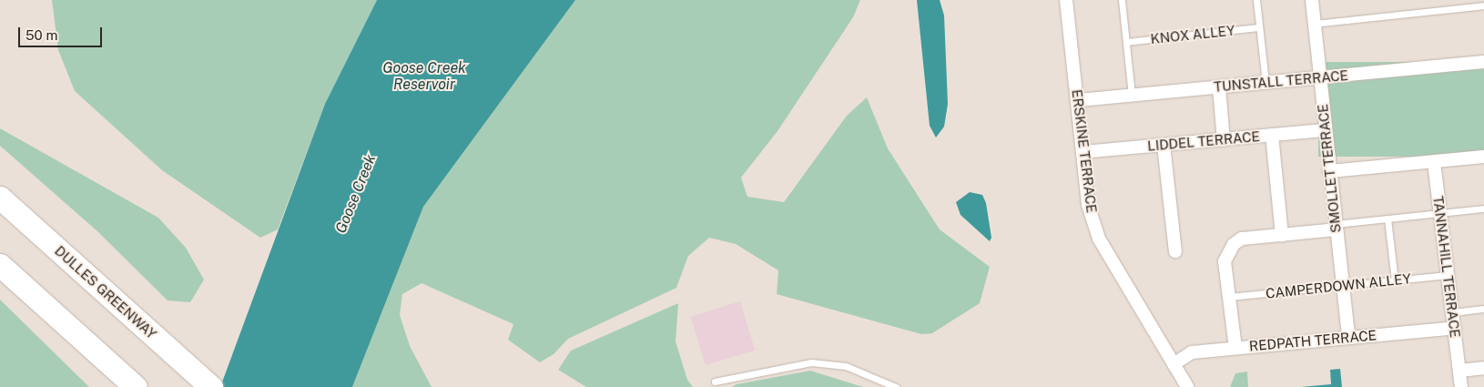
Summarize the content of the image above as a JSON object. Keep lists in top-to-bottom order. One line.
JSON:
{"streets":{"highway":["DULLES GREENWAY"],"street":["TUNSTALL TERRACE","LIDDEL TERRACE","ERSKINE TERRACE","SMOLLET TERRACE","TANNAHILL TERRACE","REDPATH TERRACE"],"lane":["KNOX ALLEY","CAMPERDOWN ALLEY"]},"crossings":[["TUNSTALL TERRACE","ERSKINE TERRACE"],["TUNSTALL TERRACE","SMOLLET TERRACE"],["LIDDEL TERRACE","ERSKINE TERRACE"],["LIDDEL TERRACE","SMOLLET TERRACE"],["ERSKINE TERRACE","REDPATH TERRACE"],["SMOLLET TERRACE","CAMPERDOWN ALLEY"],["SMOLLET TERRACE","REDPATH TERRACE"],["TANNAHILL TERRACE","CAMPERDOWN ALLEY"],["TANNAHILL TERRACE","REDPATH TERRACE"]],"water":["Goose Creek Reservoir","Goose Creek"],"scale_bar":"50 m"}
